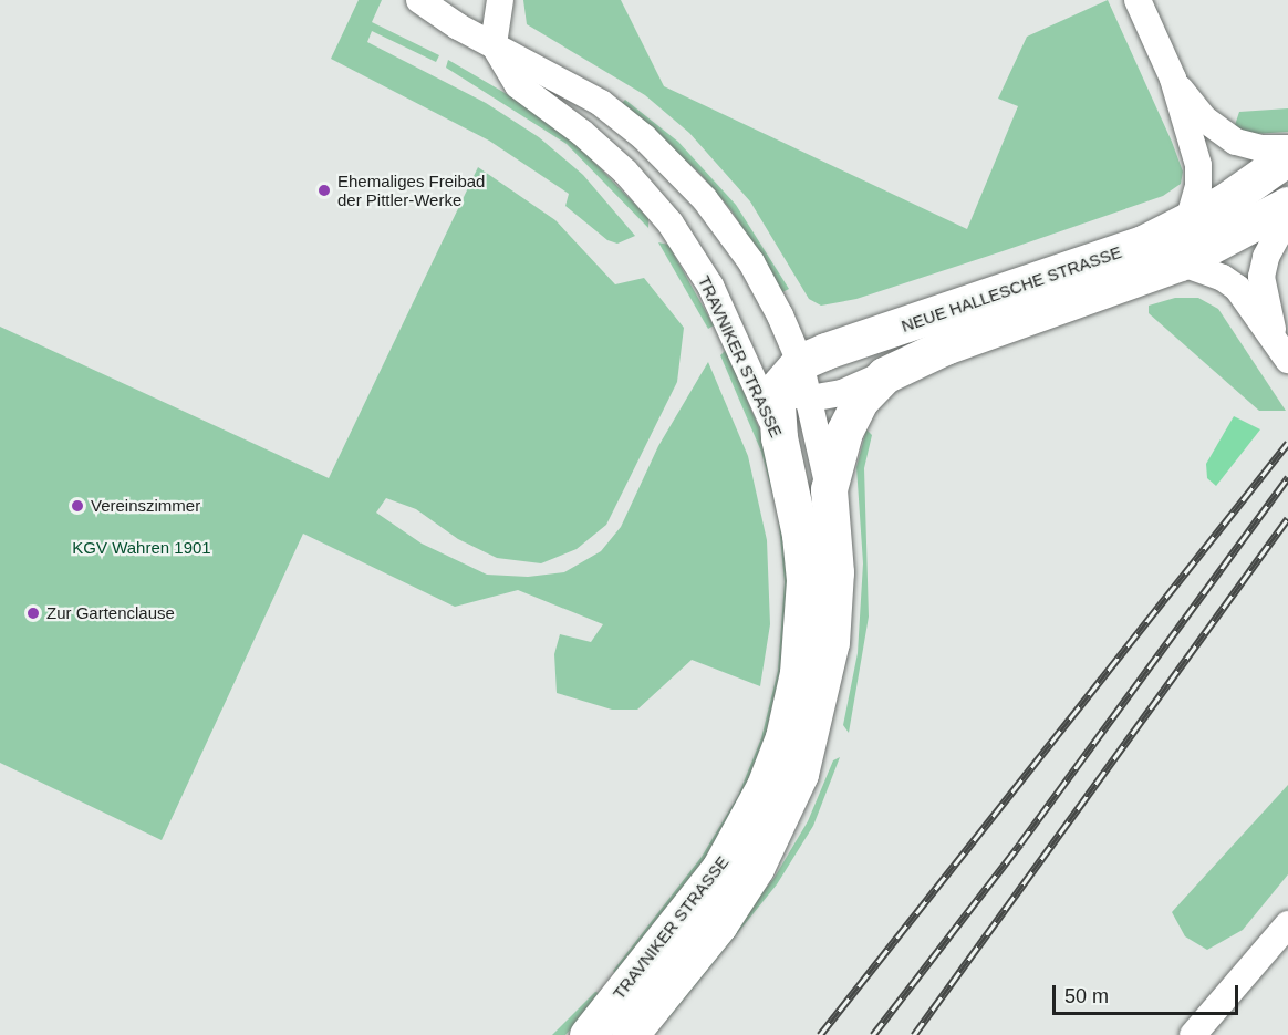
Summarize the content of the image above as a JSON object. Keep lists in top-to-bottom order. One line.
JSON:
{"streets":{"main road":["NEUE HALLESCHE STRASSE","TRAVNIKER STRASSE"]},"crossings":[["NEUE HALLESCHE STRASSE","TRAVNIKER STRASSE"]],"parks":["KGV Wahren 1901"],"places":["Ehemaliges Freibad der Pittler-Werke","Vereinszimmer","Zur Gartenclause"],"scale_bar":"50 m"}
